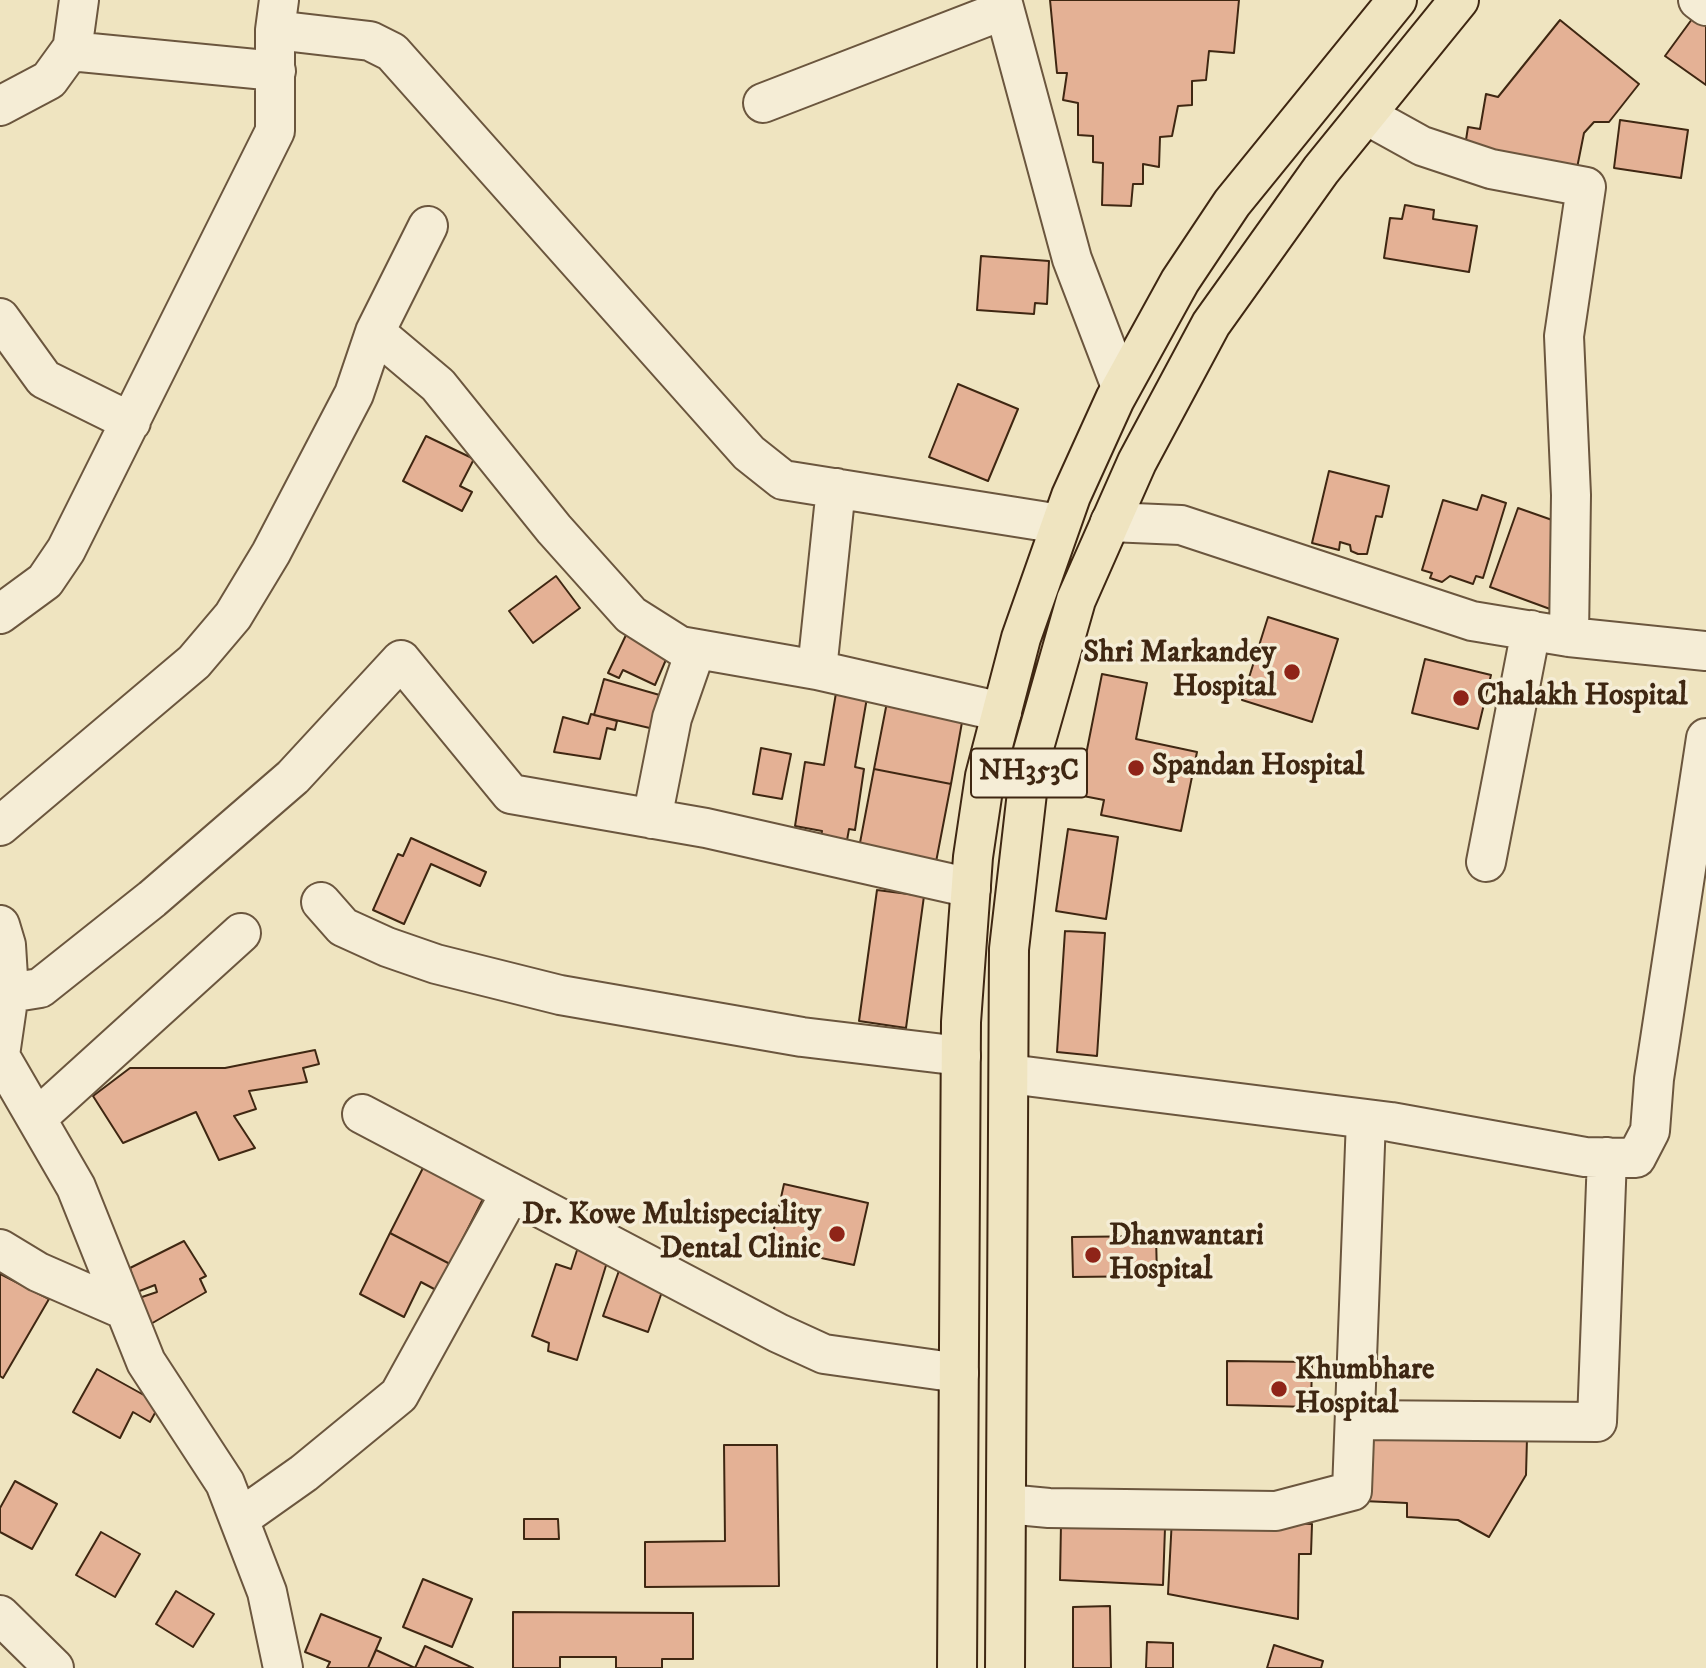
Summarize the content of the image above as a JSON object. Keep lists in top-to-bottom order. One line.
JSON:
{"streets":{"highway":["NH353C"]},"places":["Shri Markandey Hospital","Chalakh Hospital","Spandan Hospital","Dr. Kowe Multispeciality Dental Clinic","Dhanwantari Hospital","Khumbhare Hospital"]}
